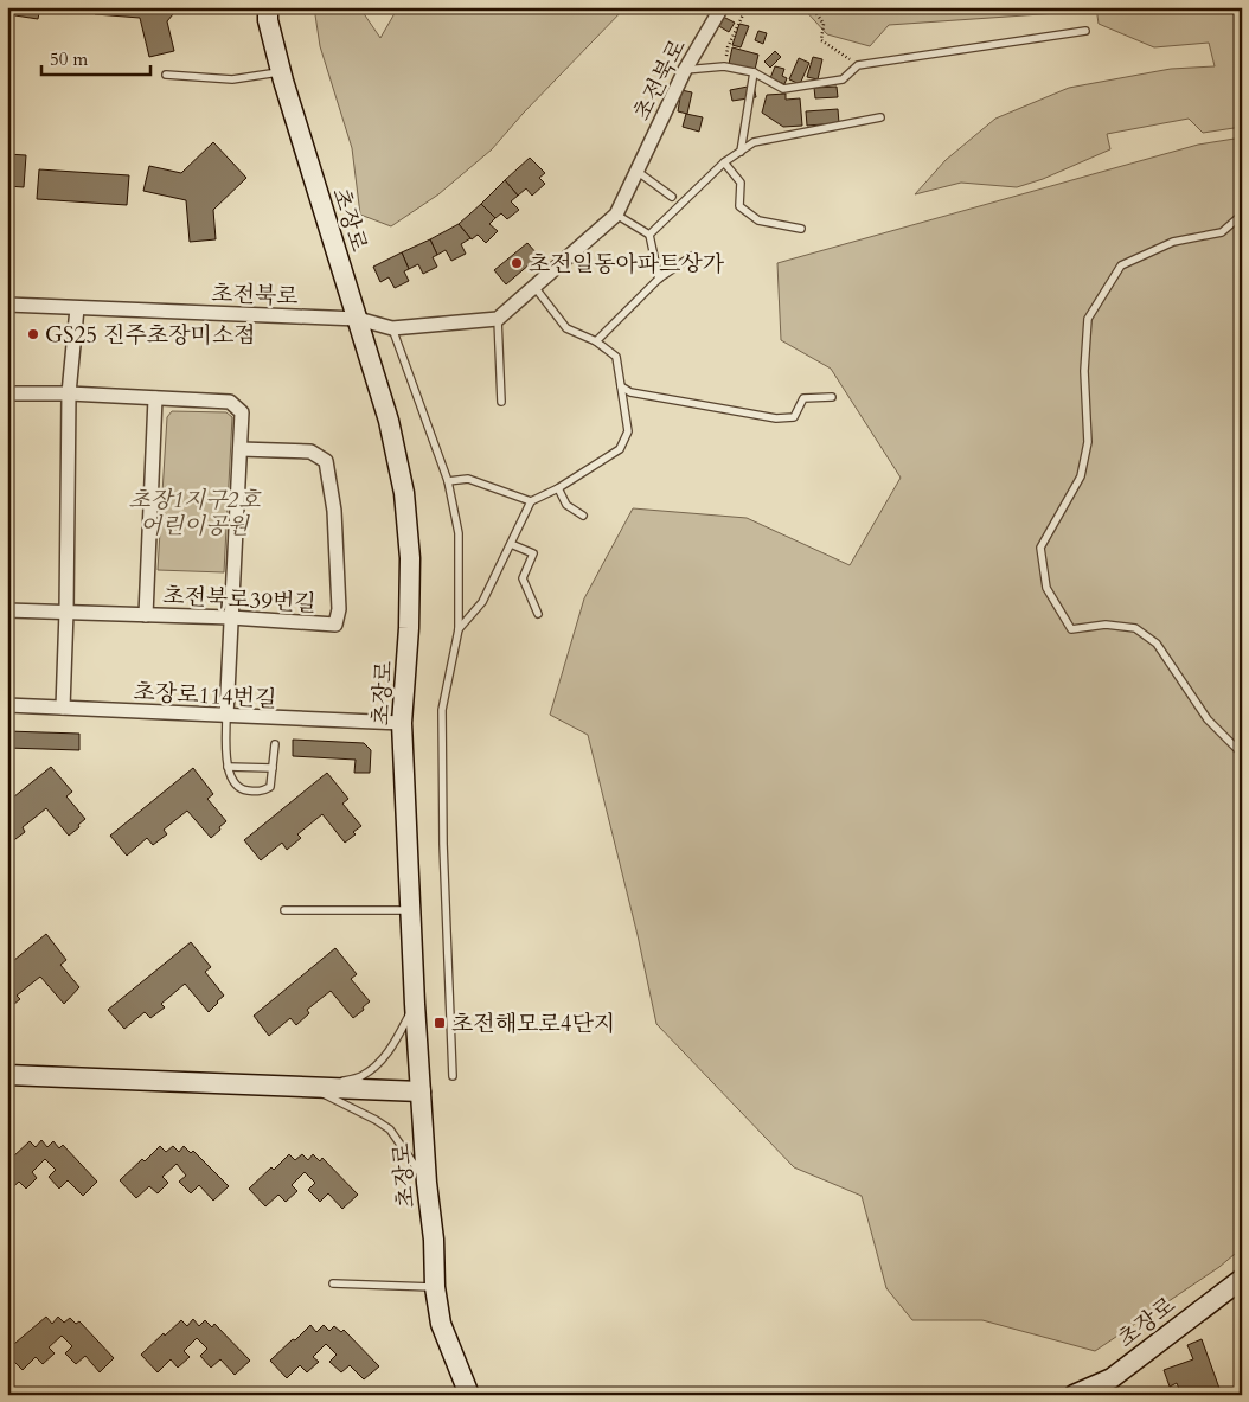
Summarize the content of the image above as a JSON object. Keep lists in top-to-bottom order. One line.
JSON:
{"streets":{"street":["초전북로","초장로","초전북로39번길","초장로114번길"]},"crossings":[["초전북로","초장로"],["초장로","초장로114번길"]],"parks":["초장1지구2호 어린이공원"],"places":{"other":["초전일동아파트상가","GS25 진주초장미소점"],"transit":["초전해모로4단지"]},"scale_bar":"50 m"}
